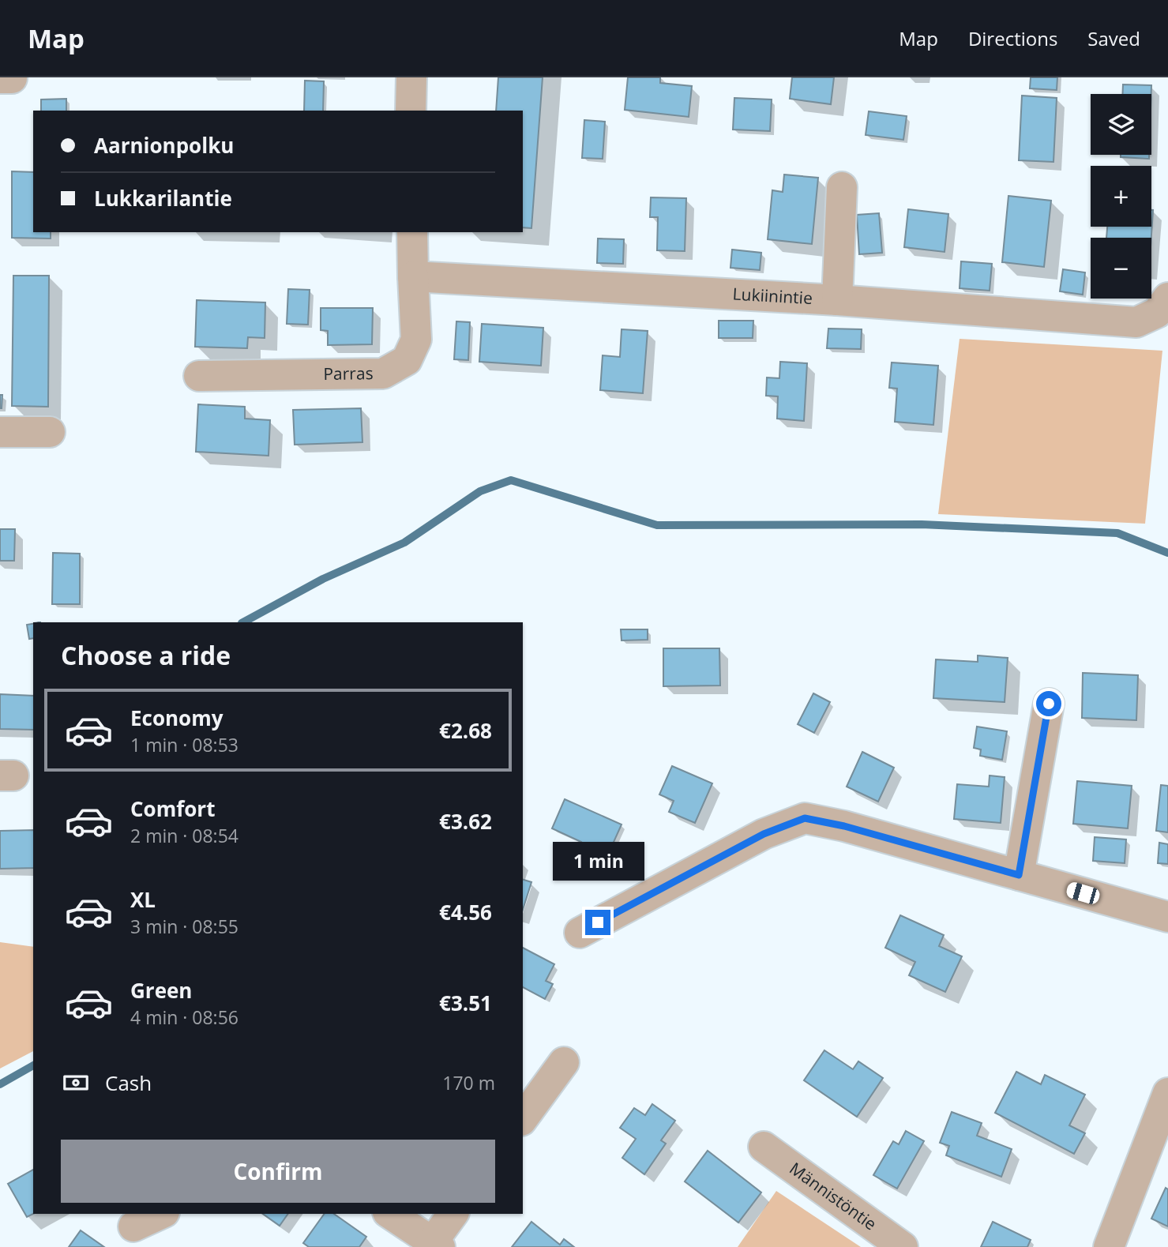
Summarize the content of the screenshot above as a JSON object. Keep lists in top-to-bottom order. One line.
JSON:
{"streets":{"street":["Lukiinintie","Parras","Männistöntie"]},"crossings":[["Lukiinintie","Parras"]],"page":{"header":"Map","nav":["Map","Directions","Saved"],"map_buttons":["+","−"],"banner":["Aarnionpolku","Lukkarilantie"],"heading":"Choose a ride","list":[{"name":"Economy","note":"1 min · 08:53","value":"€2.68"},{"name":"Comfort","note":"2 min · 08:54","value":"€3.62"},{"name":"XL","note":"3 min · 08:55","value":"€4.56"},{"name":"Green","note":"4 min · 08:56","value":"€3.51"}],"bubble":"1 min","pay":["Cash","170 m"],"buttons":"Confirm"}}
